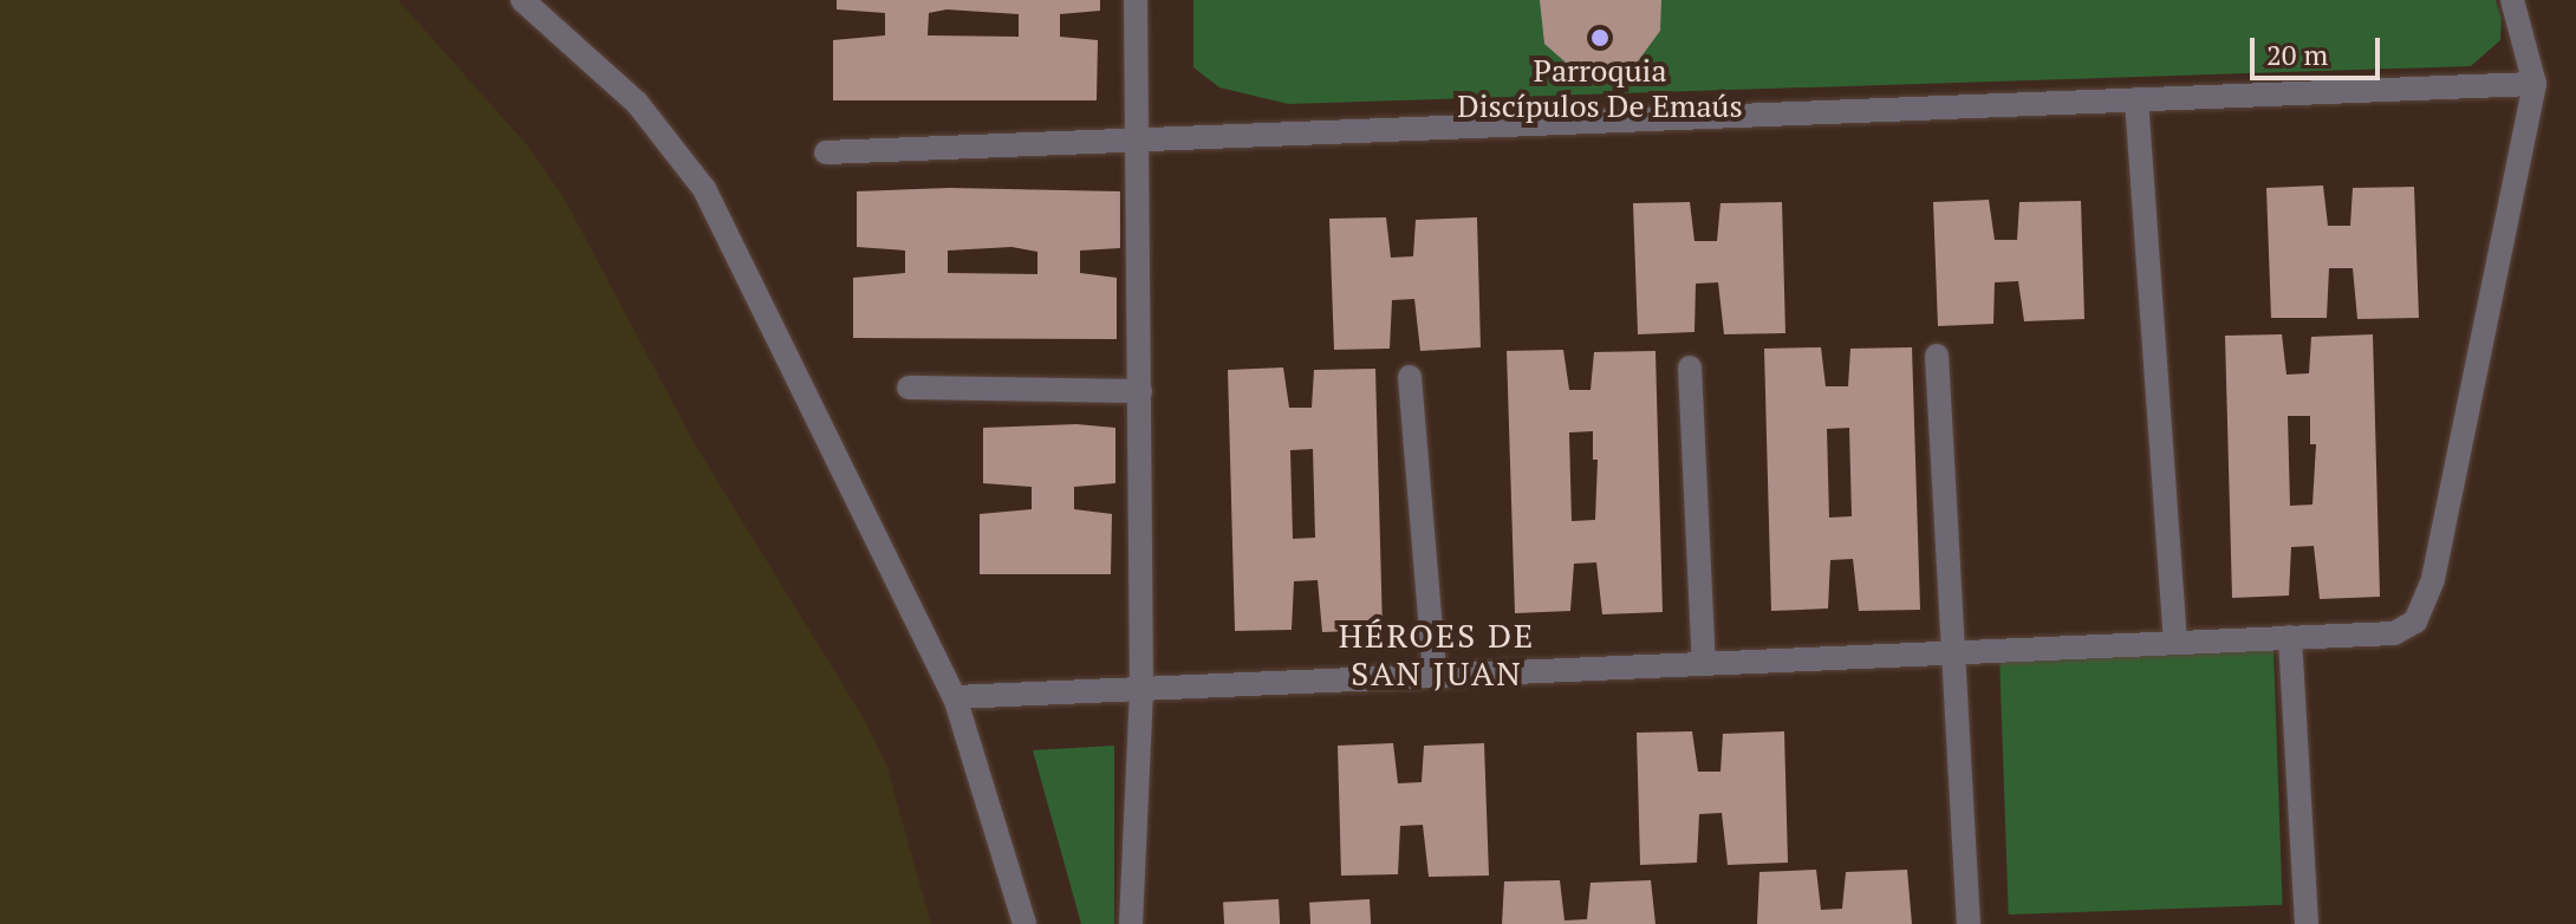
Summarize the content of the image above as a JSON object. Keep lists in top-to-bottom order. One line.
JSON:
{"districts":["HÉROES DE SAN JUAN"],"places":["Parroquia Discípulos De Emaús"],"scale_bar":"20 m"}
